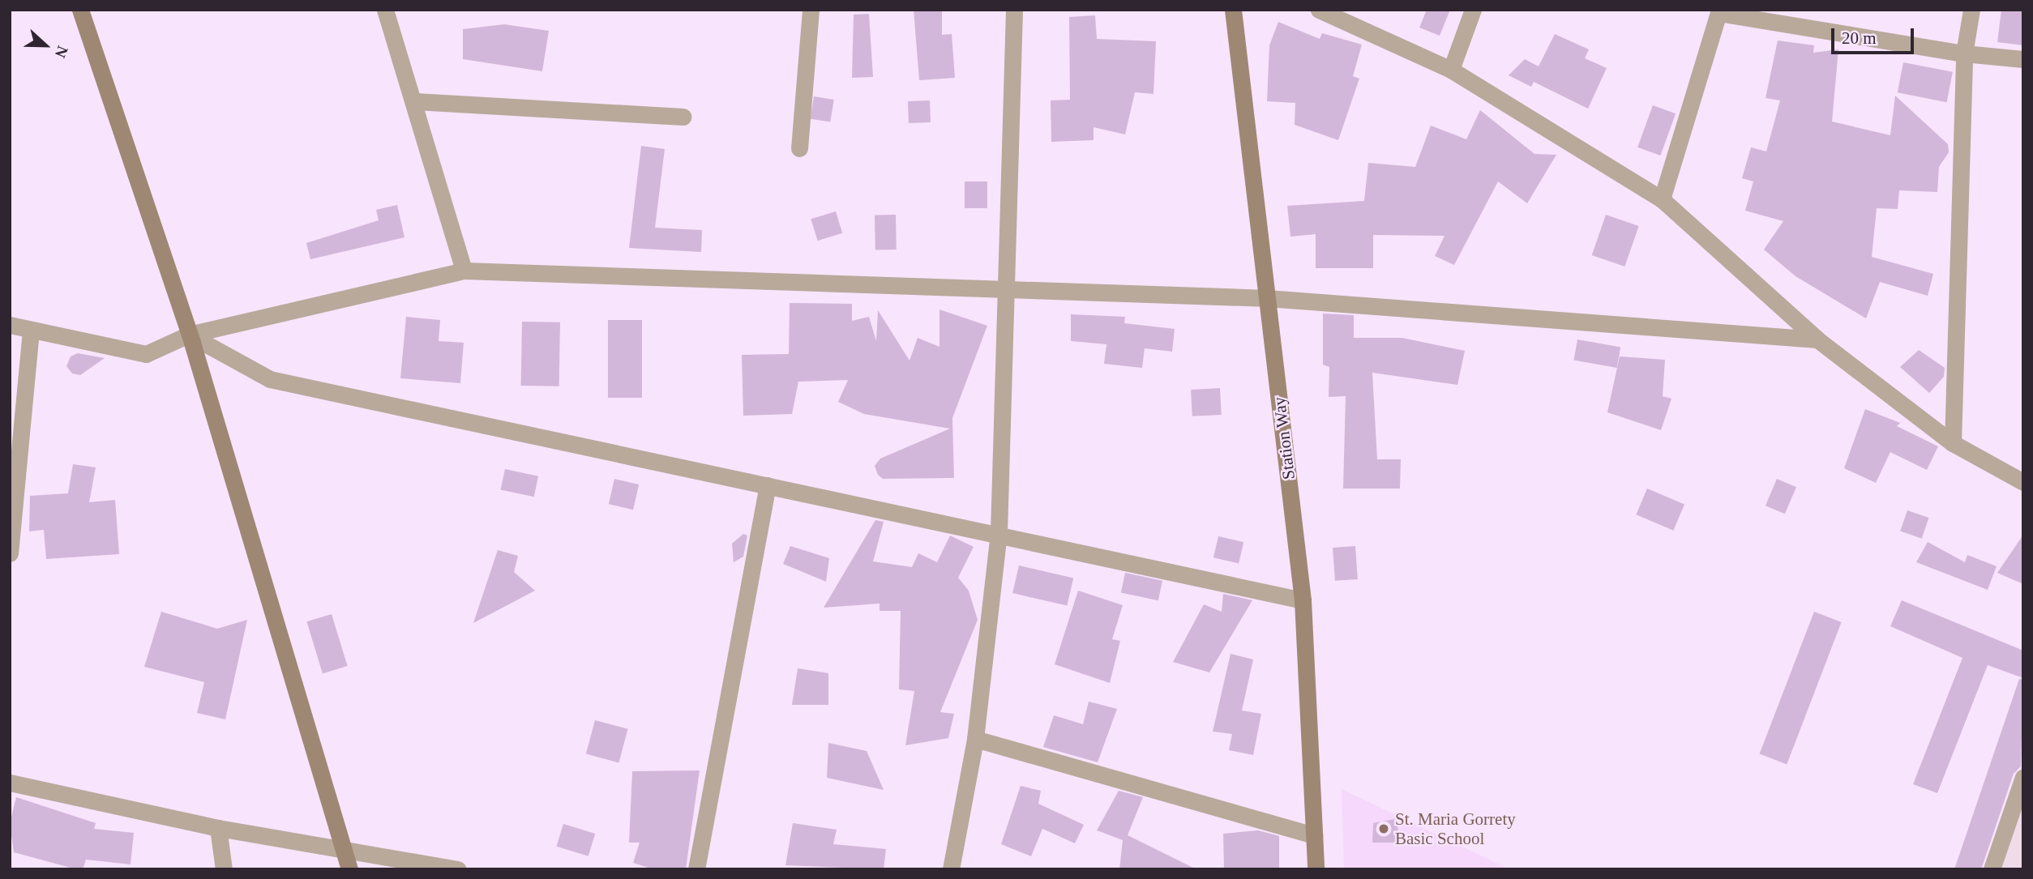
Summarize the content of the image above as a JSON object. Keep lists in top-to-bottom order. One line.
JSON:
{"streets":{"street":["Station Way"]},"places":["St. Maria Gorrety Basic School"],"scale_bar":"20 m","north":"right"}
